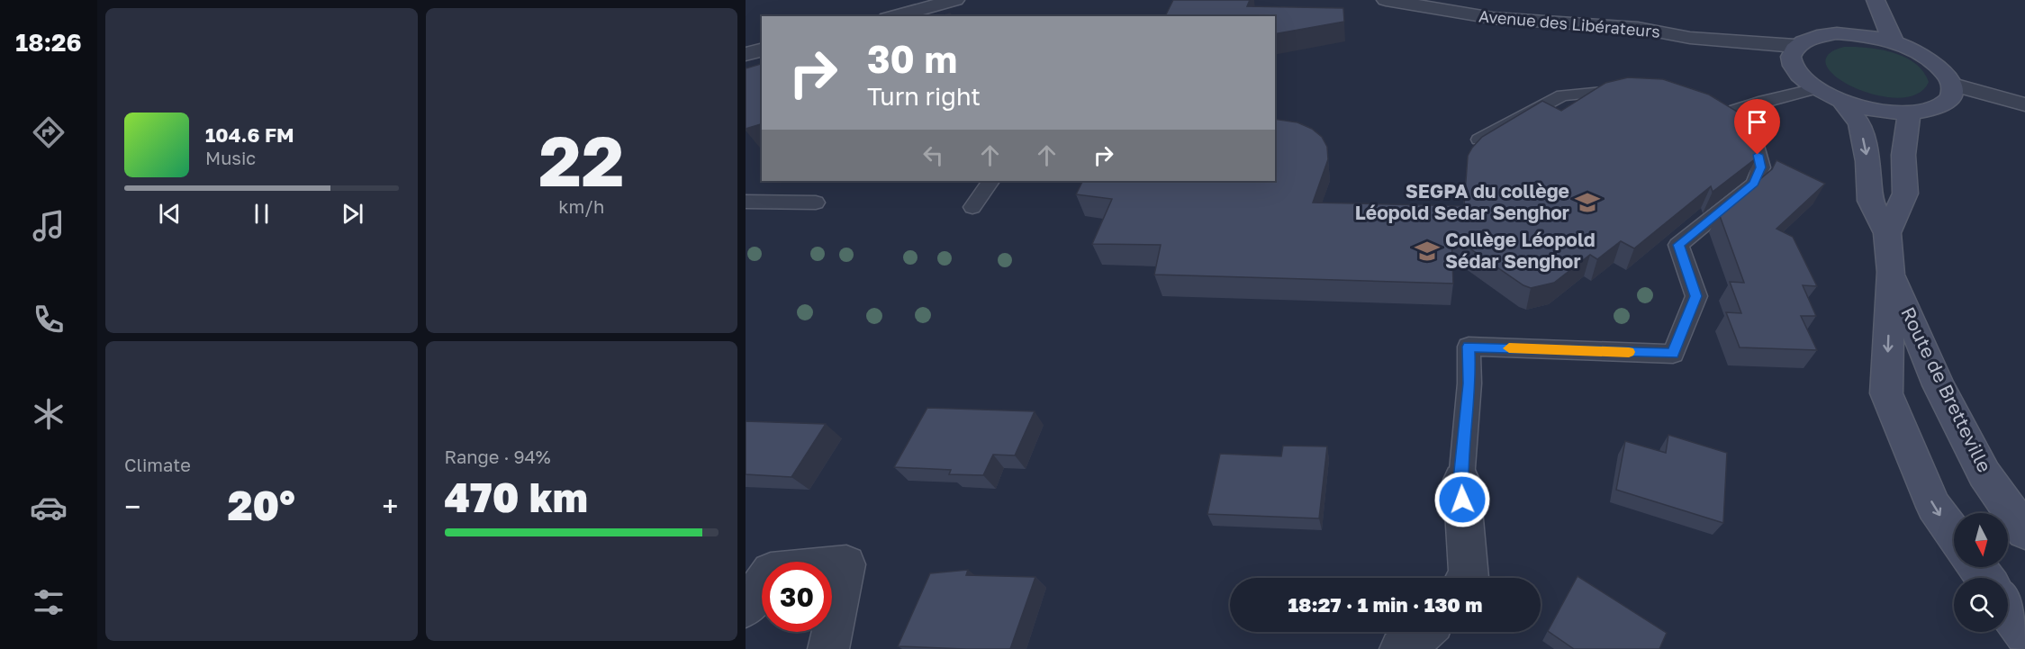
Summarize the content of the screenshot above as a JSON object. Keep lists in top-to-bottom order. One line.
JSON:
{"streets":{"main road":["Route de Bretteville"],"street":["Avenue des Libérateurs"]},"places":{"school or university":["SEGPA du collège Léopold Sedar Senghor","Collège Léopold Sédar Senghor"]},"north":"bottom","page":{"tabs":"18:26","tile":[["22","km/h"],"Climate",["Range · 94%","470 km"]],"turn":["30 m","Turn right"],"song":["104.6 FM","Music"],"heat":["−","20°","+"],"limit":"30","trip":"18:27 · 1 min · 130 m"}}
